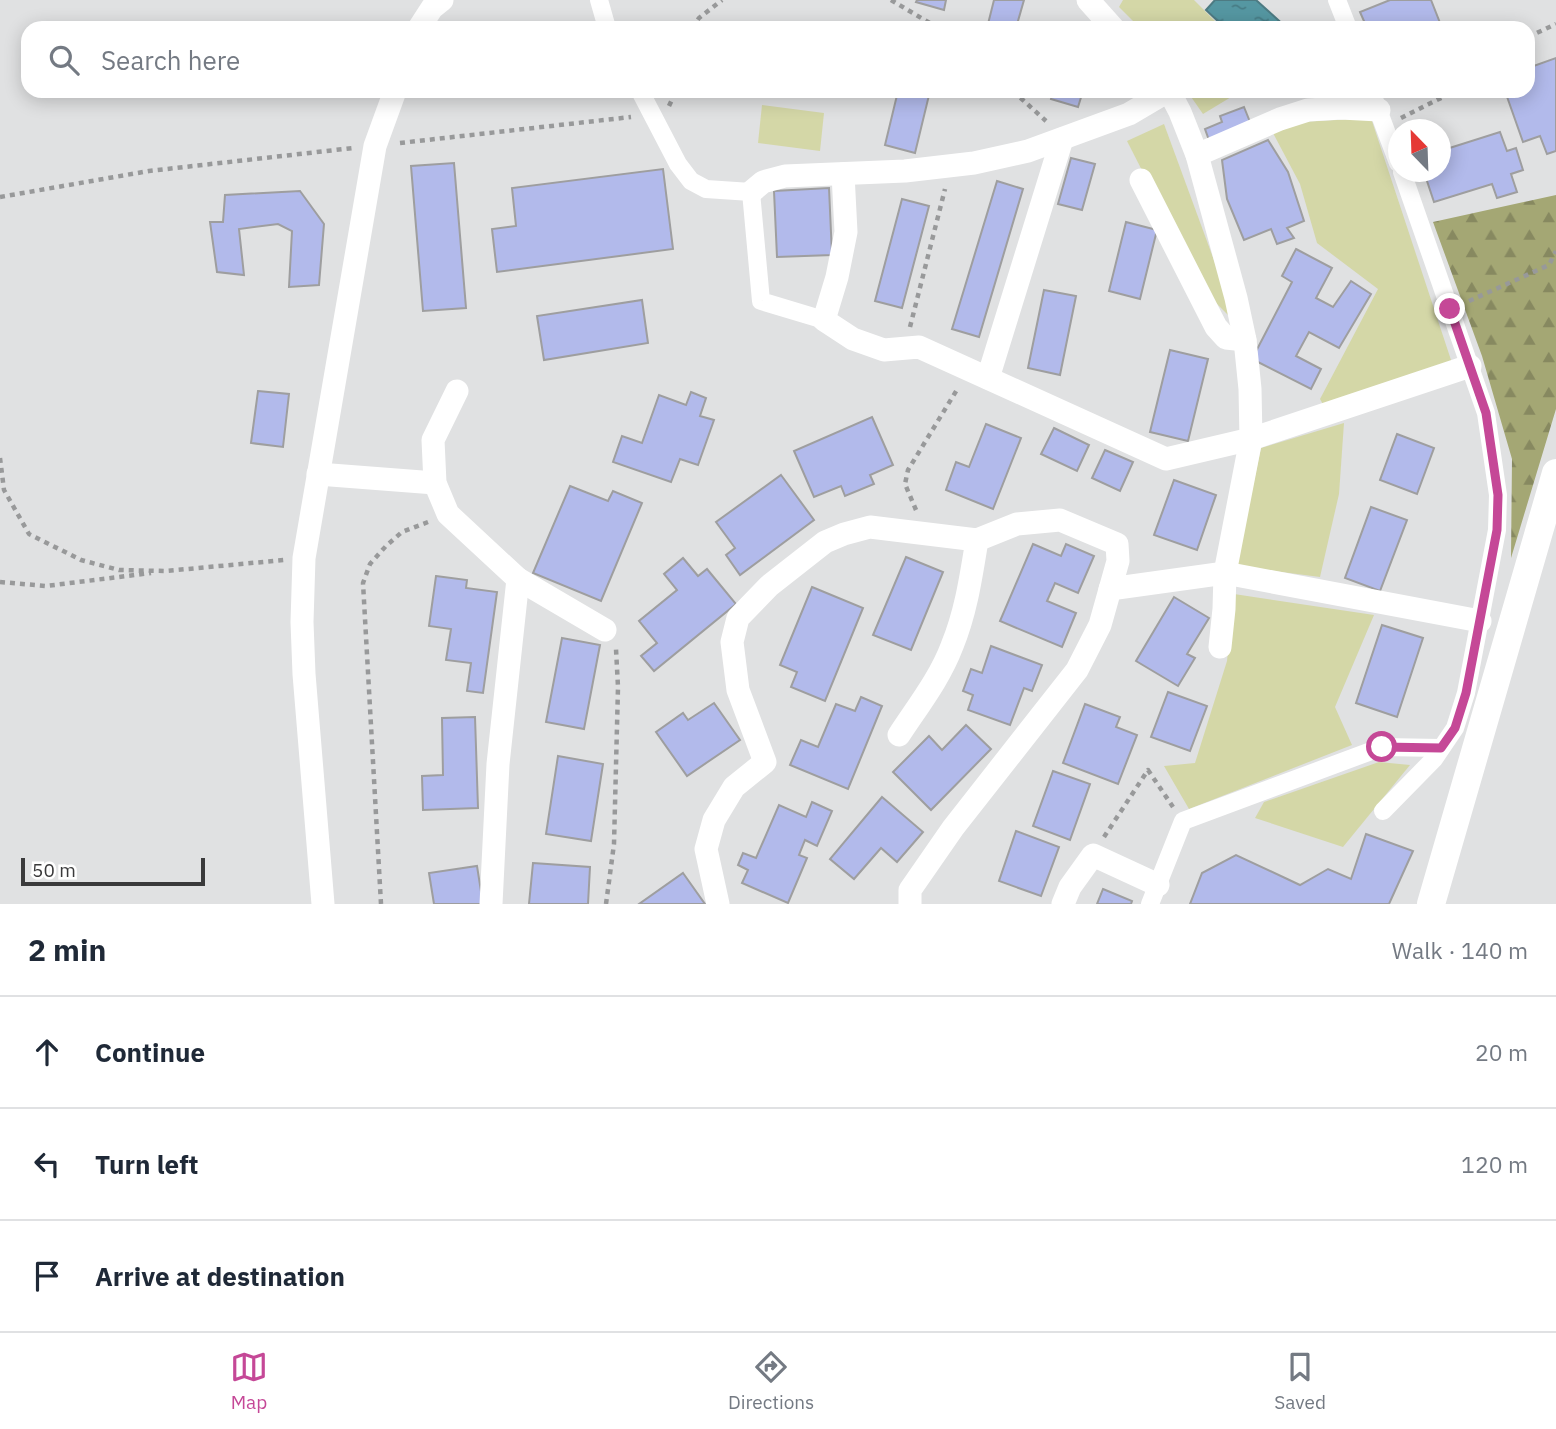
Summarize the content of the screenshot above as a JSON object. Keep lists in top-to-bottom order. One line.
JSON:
{"scale_bar":"50 m","north":"top left","page":{"search":"Search here","scale":"50 m","heading":["2 min","Walk · 140 m"],"list":[["Continue","20 m"],["Turn left","120 m"],"Arrive at destination"],"nav":["Map","Directions","Saved"]}}
